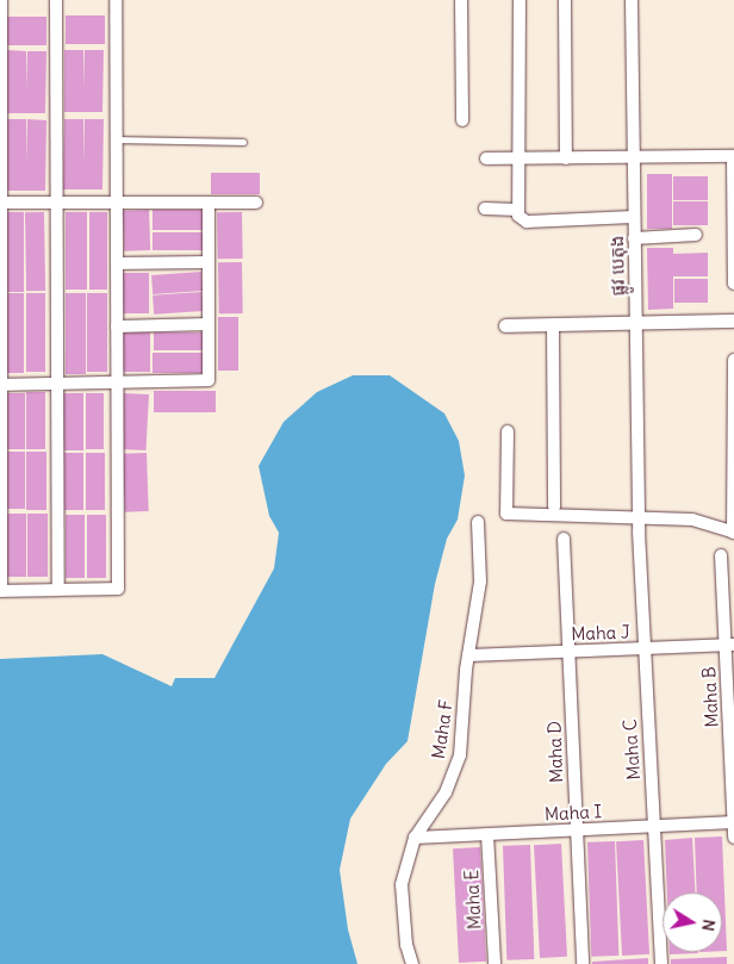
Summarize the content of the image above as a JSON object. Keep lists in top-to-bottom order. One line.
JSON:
{"streets":{"street":["ផ្លូវ បេតុង","Maha J","Maha B","Maha F","Maha C","Maha D","Maha I","Maha E"]},"crossings":[["ផ្លូវ បេតុង","Maha C"],["Maha J","Maha B"],["Maha J","Maha F"],["Maha J","Maha C"],["Maha J","Maha D"],["Maha B","Maha I"],["Maha F","Maha I"],["Maha C","Maha I"],["Maha D","Maha I"],["Maha I","Maha E"]],"north":"right"}
